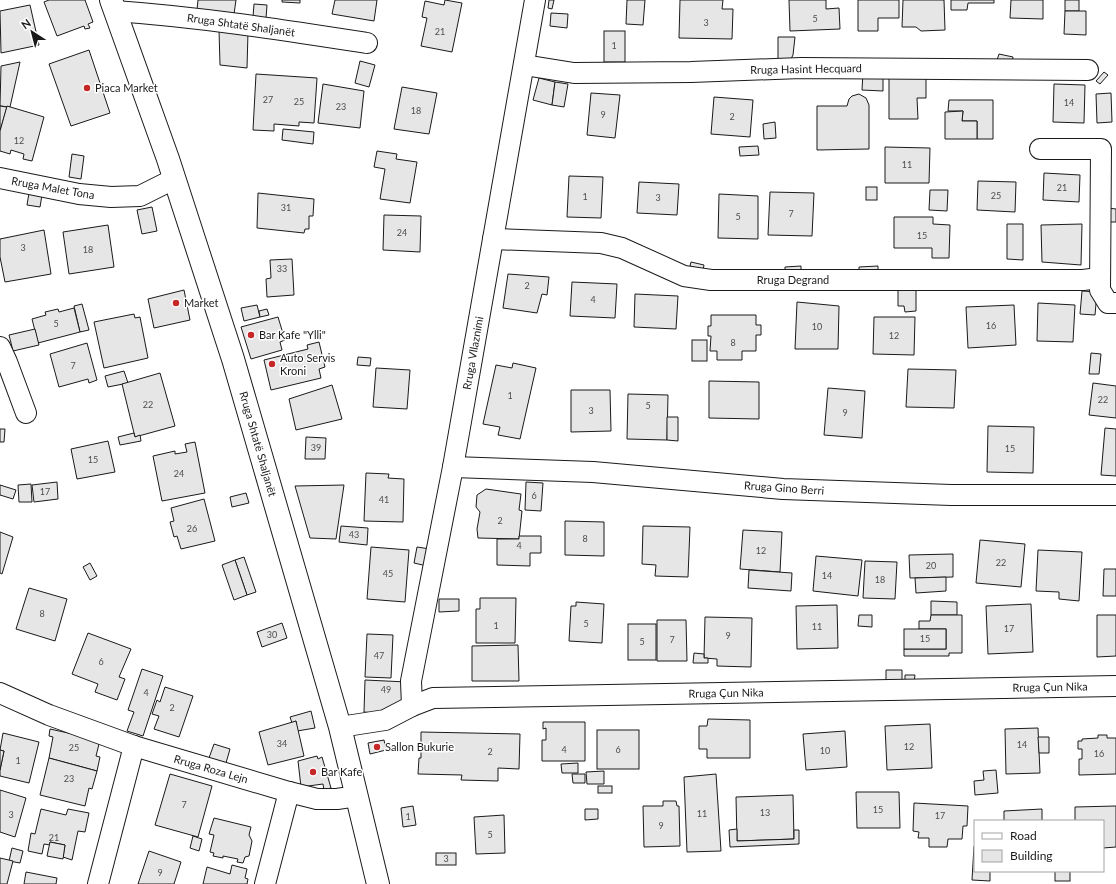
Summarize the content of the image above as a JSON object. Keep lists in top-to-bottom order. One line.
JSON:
{"streets":{"main road":["Rruga Shtatë Shaljanët"],"street":["Rruga Hasint Hecquard","Rruga Malet Tona","Rruga Degrand","Rruga Vllaznimi","Rruga Gino Berri","Rruga Çun Nika","Rruga Roza Lejn"]},"crossings":[["Rruga Shtatë Shaljanët","Rruga Malet Tona"],["Rruga Shtatë Shaljanët","Rruga Çun Nika"],["Rruga Shtatë Shaljanët","Rruga Roza Lejn"],["Rruga Hasint Hecquard","Rruga Vllaznimi"],["Rruga Degrand","Rruga Vllaznimi"],["Rruga Vllaznimi","Rruga Gino Berri"],["Rruga Vllaznimi","Rruga Çun Nika"]],"places":["Piaca Market","Market","Bar Kafe \"Ylli\"","Auto Servis Kroni","Sallon Bukurie","Bar Kafe"],"house_numbers":["5","3","21","1","27","25","14","23","18","9","2","12","11","21","25","1","3","31","7","5","24","15","3","18","33","2","4","5","16","10","12","8","7","1","22","22","5","3","9","39","15","15","24","17","6","41","2","26","43","8","4","12","22","20","45","14","18","8","5","1","11","17","30","9","15","7","5","47","6","49","4","2","34","14","12","25","4","6","10","2","16","1","23","7","15","13","11","3","17","1","9","5","21","3","9"],"legend":["Road","Building"],"north":"top left"}
